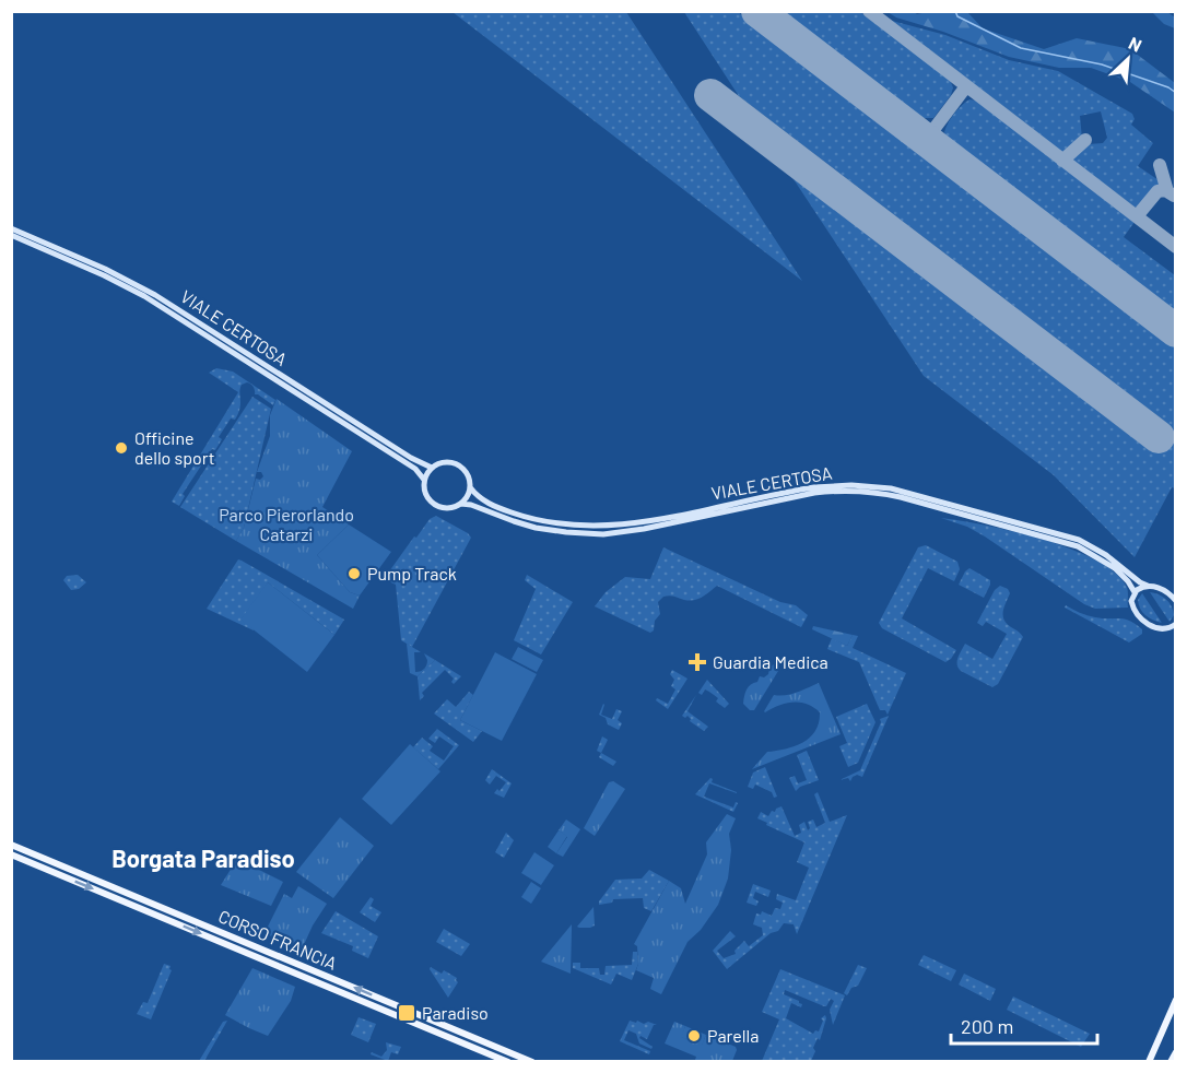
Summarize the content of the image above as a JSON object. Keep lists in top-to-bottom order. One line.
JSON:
{"streets":{"main road":["VIALE CERTOSA","CORSO FRANCIA"]},"districts":["Borgata Paradiso"],"parks":["Parco Pierorlando Catarzi"],"places":{"other":["Officine dello sport","Pump Track","Parella"],"health":["Guardia Medica"],"transit":["Paradiso"]},"scale_bar":"200 m","north":"top right"}
